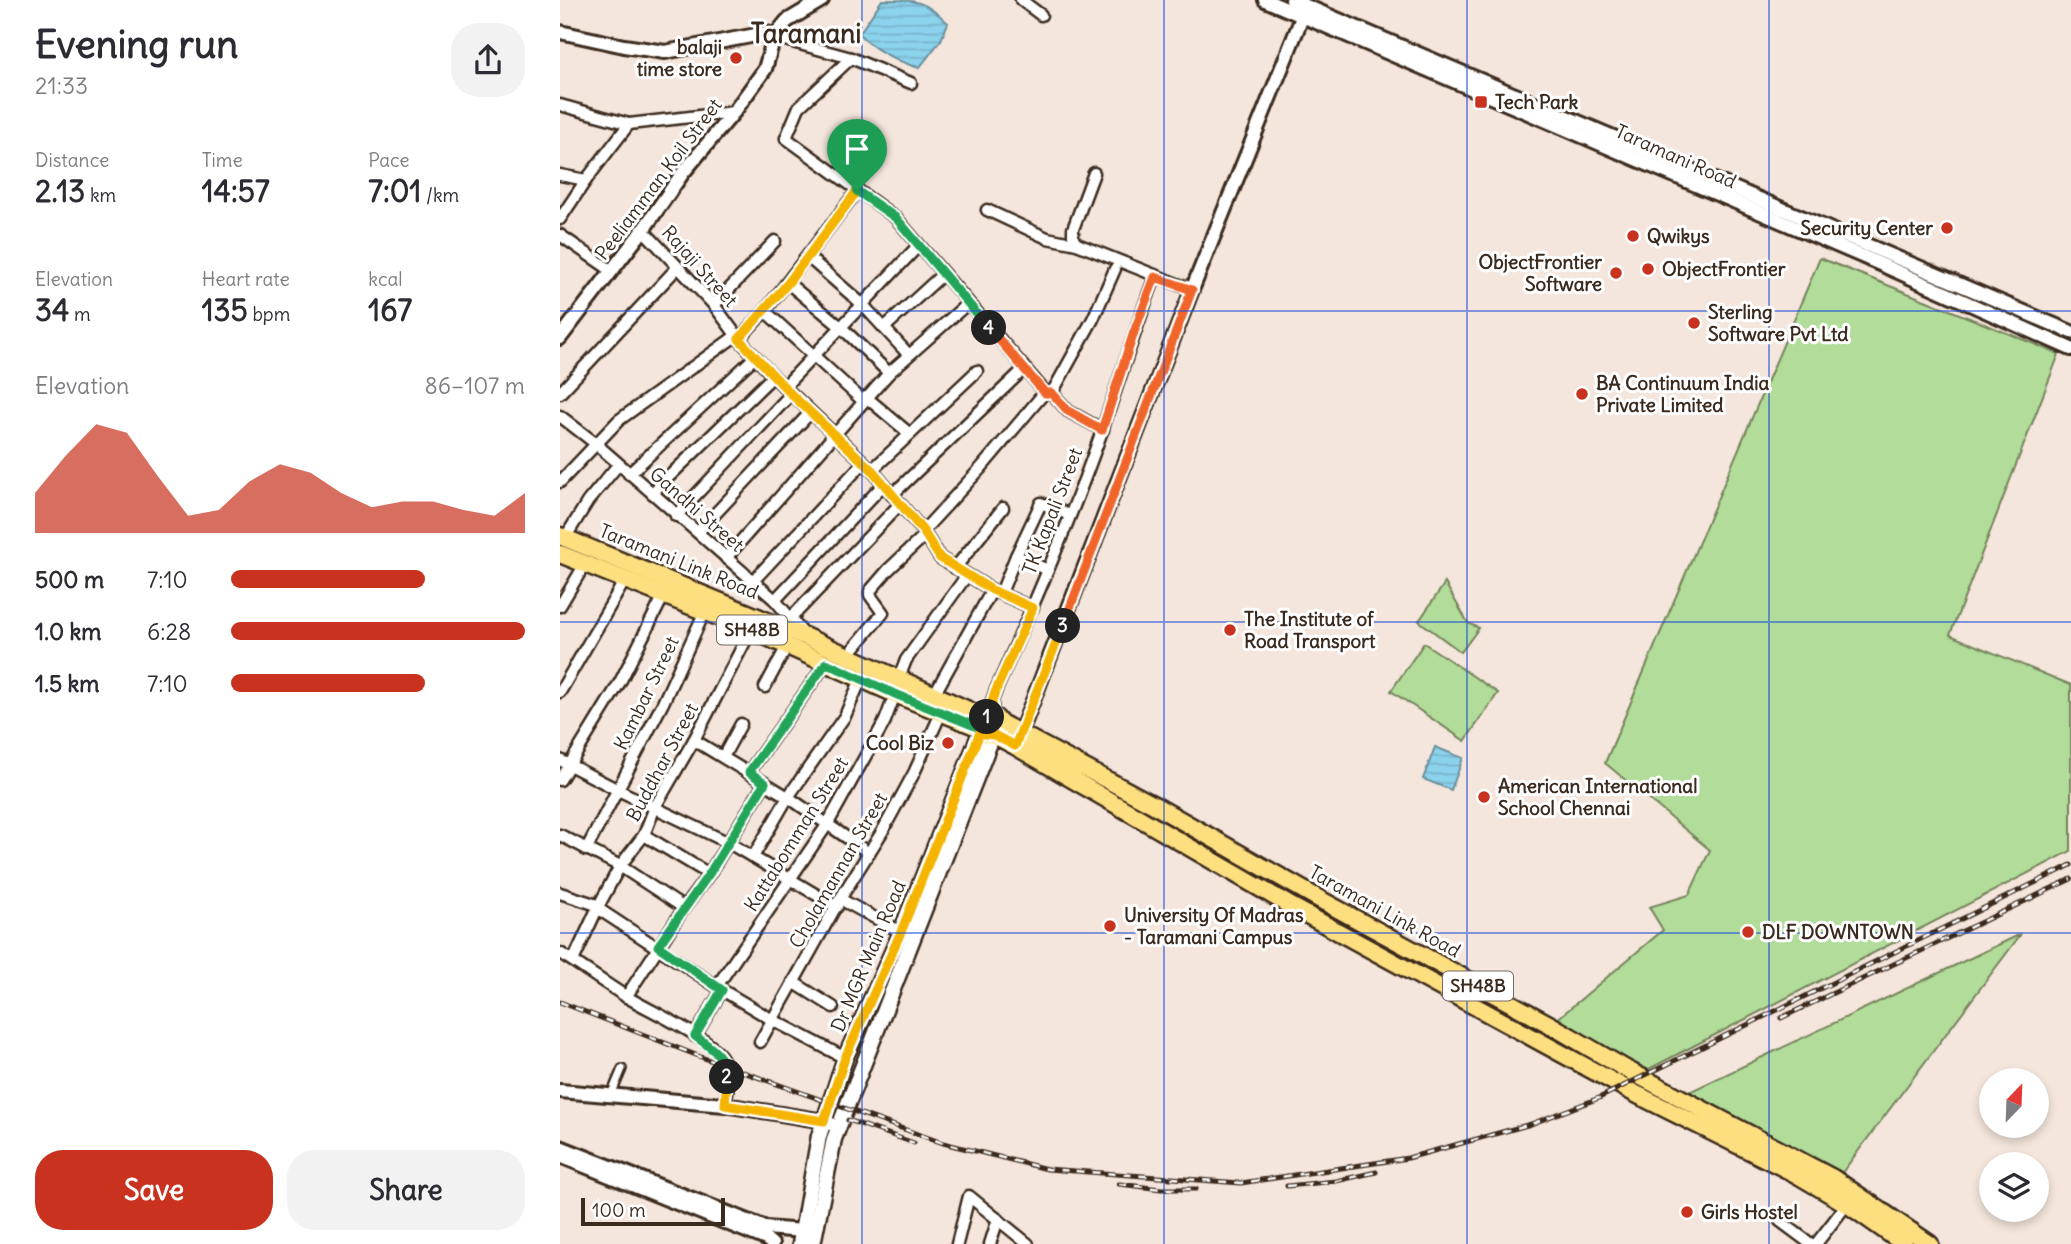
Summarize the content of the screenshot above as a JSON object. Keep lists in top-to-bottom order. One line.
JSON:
{"streets":{"main road":["Taramani Link Road","SH48B","Dr MGR Main Road"],"street":["Taramani Road","Peeliamman Koil Street","Rajaji Street","Gandhi Street","TK Kapali Street","Kambar Street","Buddhar Street","Kattabomman Street","Cholamannan Street"]},"crossings":[["Peeliamman Koil Street","Rajaji Street"],["Rajaji Street","TK Kapali Street"],["Gandhi Street","Taramani Link Road"],["TK Kapali Street","Taramani Link Road"],["TK Kapali Street","Dr MGR Main Road"],["Taramani Link Road","Kambar Street"],["Taramani Link Road","Buddhar Street"],["Taramani Link Road","Kattabomman Street"],["Taramani Link Road","Cholamannan Street"],["Taramani Link Road","Dr MGR Main Road"]],"districts":["Taramani"],"places":{"other":["balaji time store","Security Center","Qwikys","ObjectFrontier","ObjectFrontier Software","Sterling Software Pvt Ltd","BA Continuum India Private Limited","The Institute of Road Transport","Cool Biz","American International School Chennai","University Of Madras - Taramani Campus","DLF DOWNTOWN","Girls Hostel"],"transit":["Tech Park"]},"scale_bar":"100 m","north":"top right","page":{"heading":["Evening run","21:33"],"stats":[["Distance","2.13 km"],["Time","14:57"],["Pace","7:01 /km"],["Elevation","34 m"],["Heart rate","135 bpm"],["kcal","167"]],"pins":["4","3","1","2"],"chart":["Elevation","86–107 m"],"list":[{"name":"500 m","note":"7:10"},{"name":"1.0 km","note":"6:28"},{"name":"1.5 km","note":"7:10"}],"buttons":["Save","Share"],"scale":"100 m"}}
